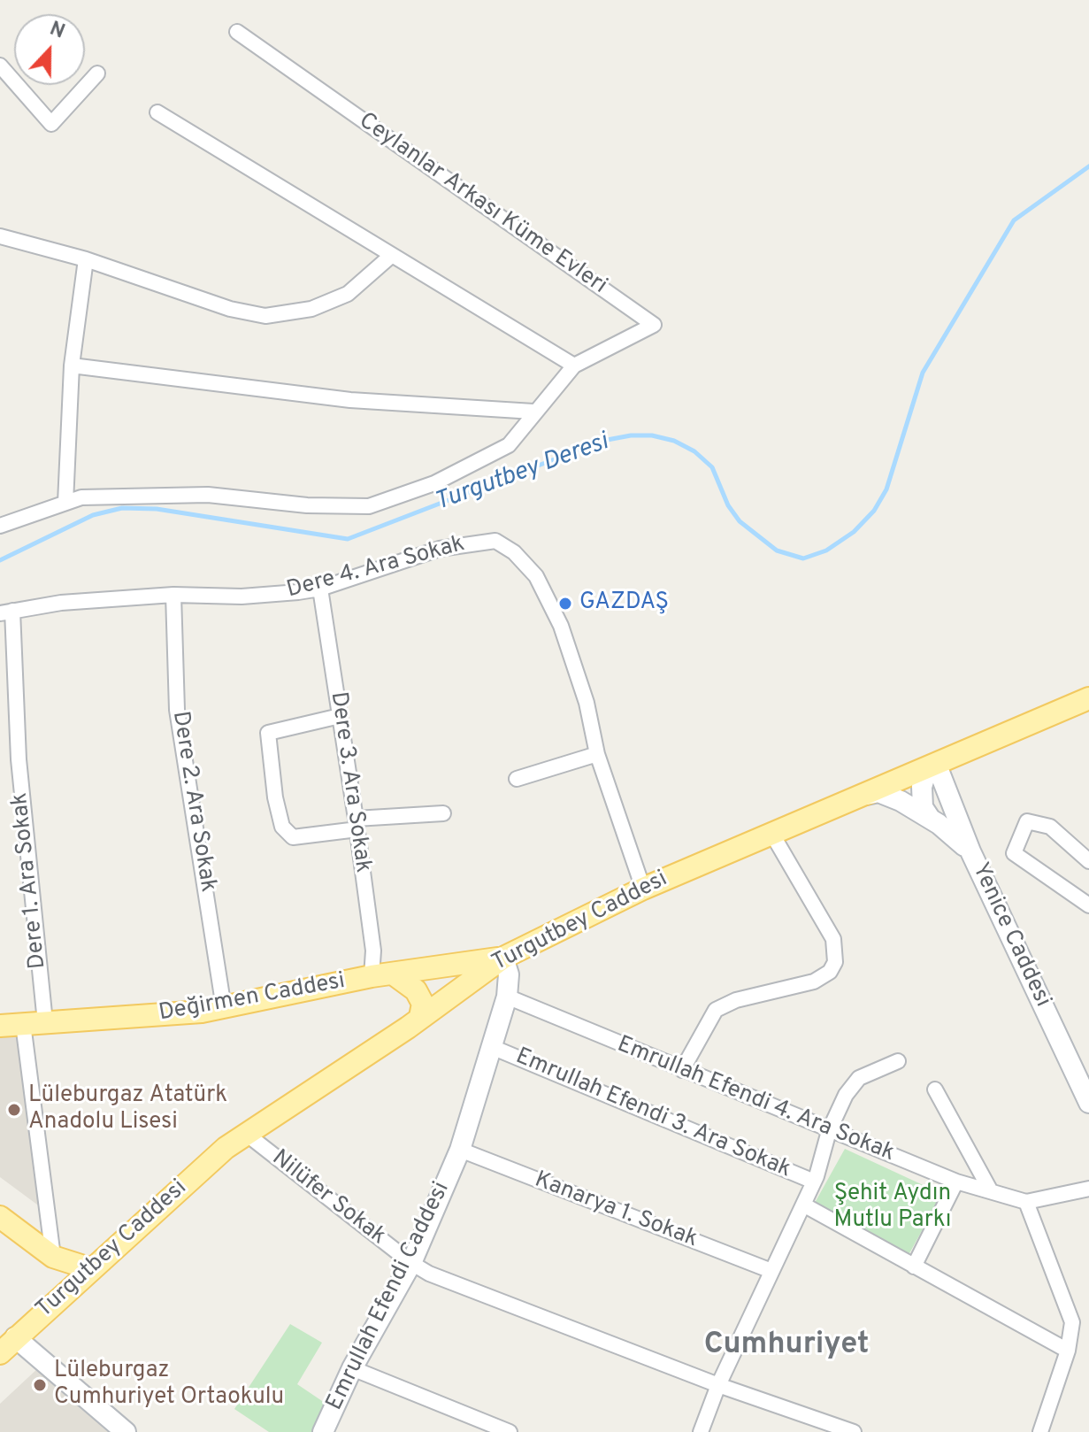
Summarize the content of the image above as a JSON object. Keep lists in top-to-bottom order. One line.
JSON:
{"streets":{"main road":["Turgutbey Caddesi","Değirmen Caddesi"],"street":["Ceylanlar Arkası Küme Evleri","Dere 4. Ara Sokak","Dere 3. Ara Sokak","Dere 2. Ara Sokak","Dere 1. Ara Sokak","Yenice Caddesi","Emrullah Efendi 4. Ara Sokak","Emrullah Efendi 3. Ara Sokak","Nilüfer Sokak","Kanarya 1. Sokak","Emrullah Efendi Caddesi"]},"crossings":[["Dere 4. Ara Sokak","Dere 3. Ara Sokak"],["Dere 4. Ara Sokak","Dere 2. Ara Sokak"],["Dere 4. Ara Sokak","Dere 1. Ara Sokak"],["Dere 4. Ara Sokak","Turgutbey Caddesi"],["Dere 3. Ara Sokak","Değirmen Caddesi"],["Dere 2. Ara Sokak","Değirmen Caddesi"],["Dere 1. Ara Sokak","Değirmen Caddesi"],["Turgutbey Caddesi","Yenice Caddesi"],["Turgutbey Caddesi","Değirmen Caddesi"],["Turgutbey Caddesi","Nilüfer Sokak"],["Turgutbey Caddesi","Emrullah Efendi Caddesi"],["Değirmen Caddesi","Emrullah Efendi Caddesi"],["Emrullah Efendi 4. Ara Sokak","Emrullah Efendi Caddesi"],["Emrullah Efendi 3. Ara Sokak","Emrullah Efendi Caddesi"],["Nilüfer Sokak","Emrullah Efendi Caddesi"],["Kanarya 1. Sokak","Emrullah Efendi Caddesi"]],"districts":["Cumhuriyet"],"water":["Turgutbey Deresi"],"parks":["Şehit Aydın Mutlu Parkı"],"places":["GAZDAŞ","Lüleburgaz Atatürk Anadolu Lisesi","Lüleburgaz Cumhuriyet Ortaokulu"],"north":"top"}
